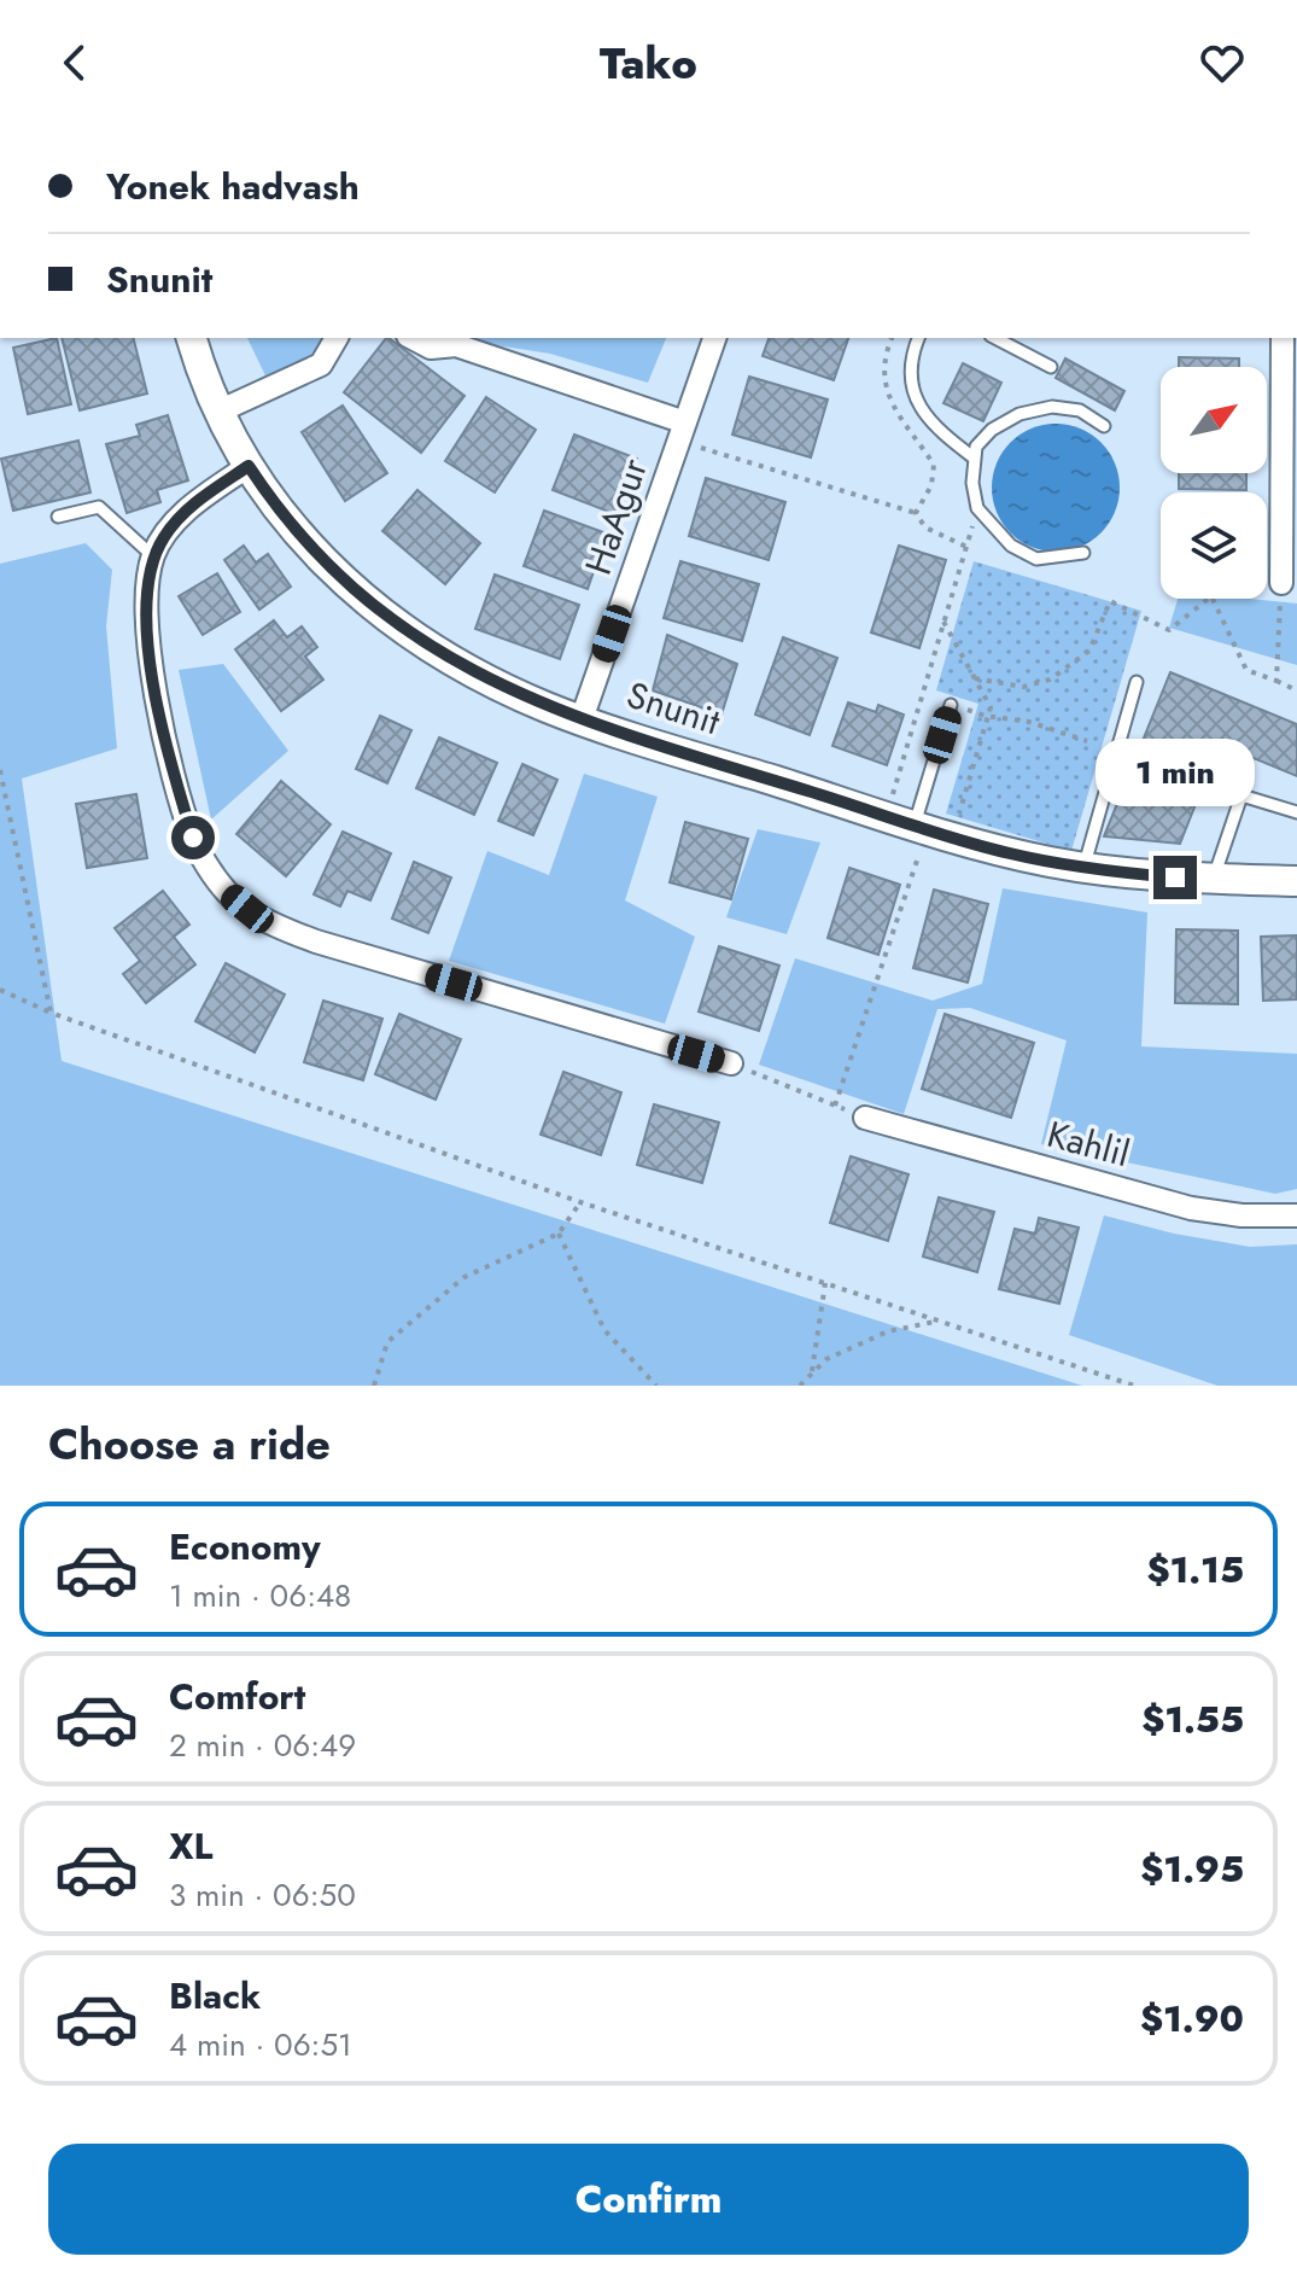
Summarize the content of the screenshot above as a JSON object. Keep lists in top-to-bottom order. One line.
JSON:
{"streets":{"street":["HaAgur","Snunit","Kahlil"]},"crossings":[["HaAgur","Snunit"]],"north":"top right","page":{"header":"Tako","banner":["Yonek hadvash","Snunit"],"bubble":"1 min","heading":"Choose a ride","list":[{"name":"Economy","note":"1 min · 06:48","value":"$1.15"},{"name":"Comfort","note":"2 min · 06:49","value":"$1.55"},{"name":"XL","note":"3 min · 06:50","value":"$1.95"},{"name":"Black","note":"4 min · 06:51","value":"$1.90"}],"buttons":"Confirm"}}
